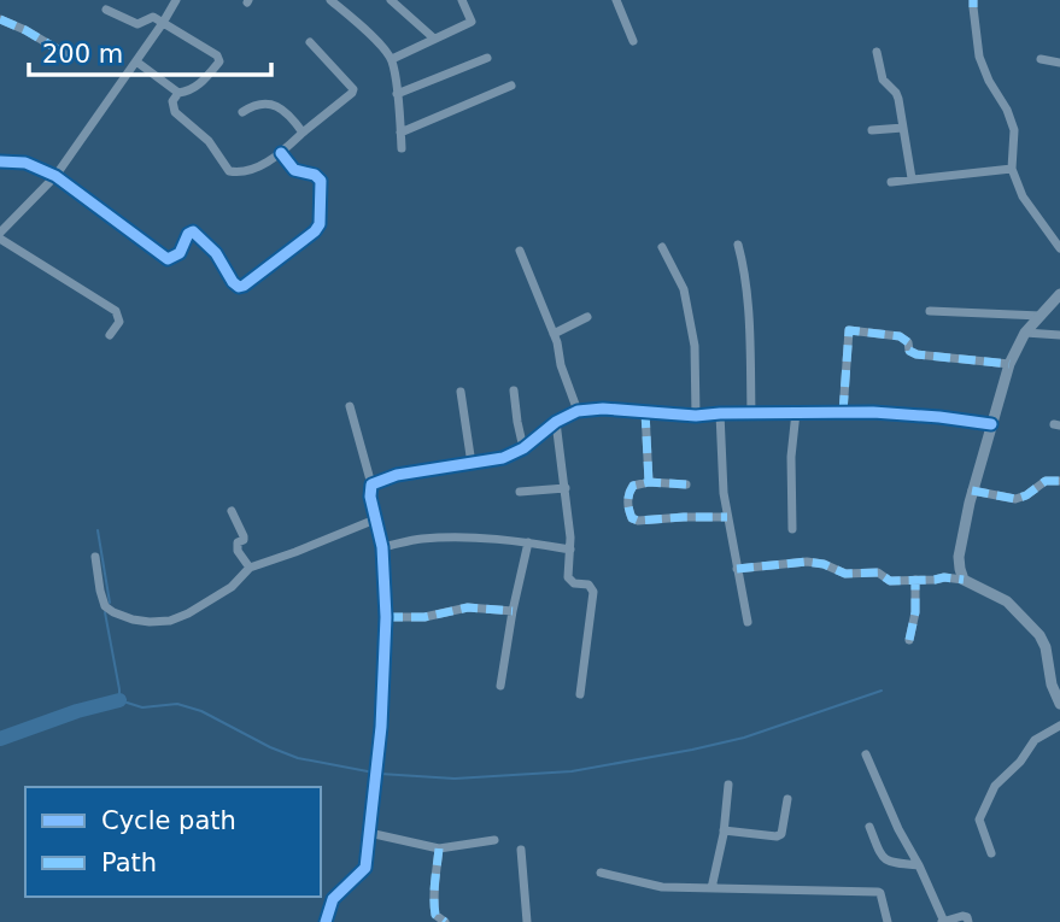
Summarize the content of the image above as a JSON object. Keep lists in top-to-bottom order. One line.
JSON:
{"legend":["Cycle path","Path"],"scale_bar":"200 m"}
